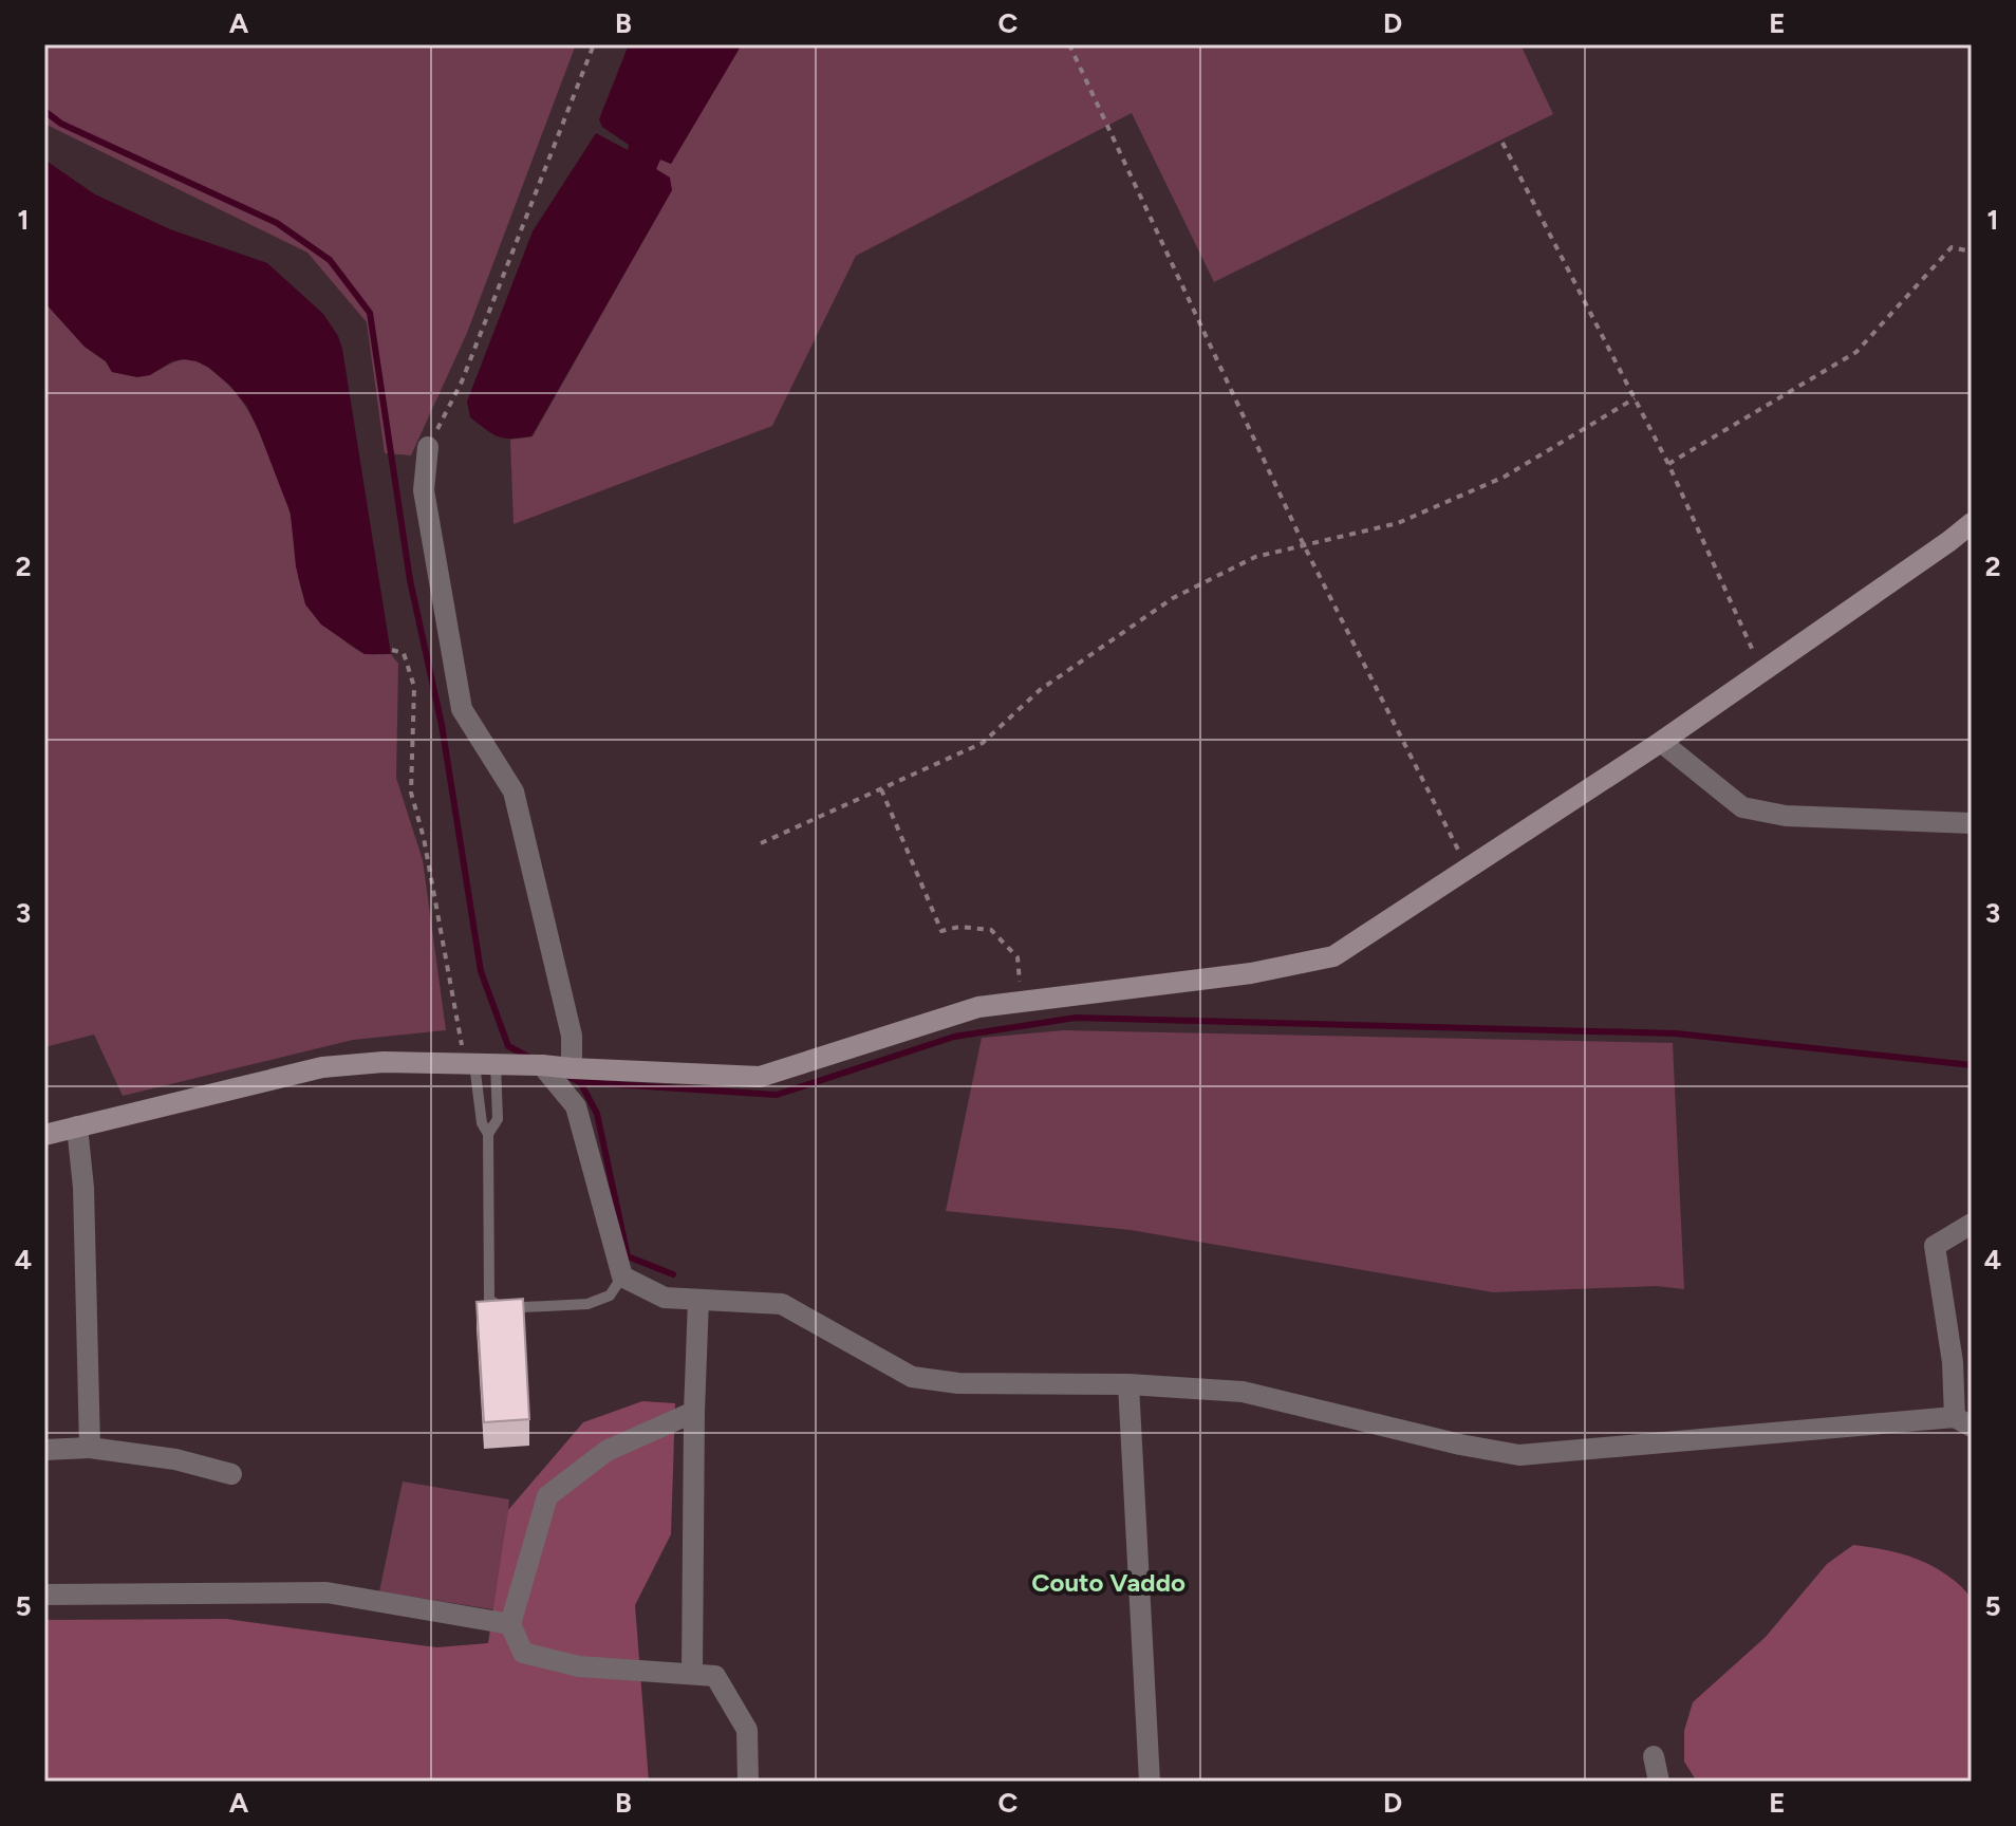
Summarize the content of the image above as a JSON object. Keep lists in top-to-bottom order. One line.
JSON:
{"districts":["Couto Vaddo"],"grid":{"columns":["A","B","C","D","E"],"rows":["1","2","3","4","5"]}}
